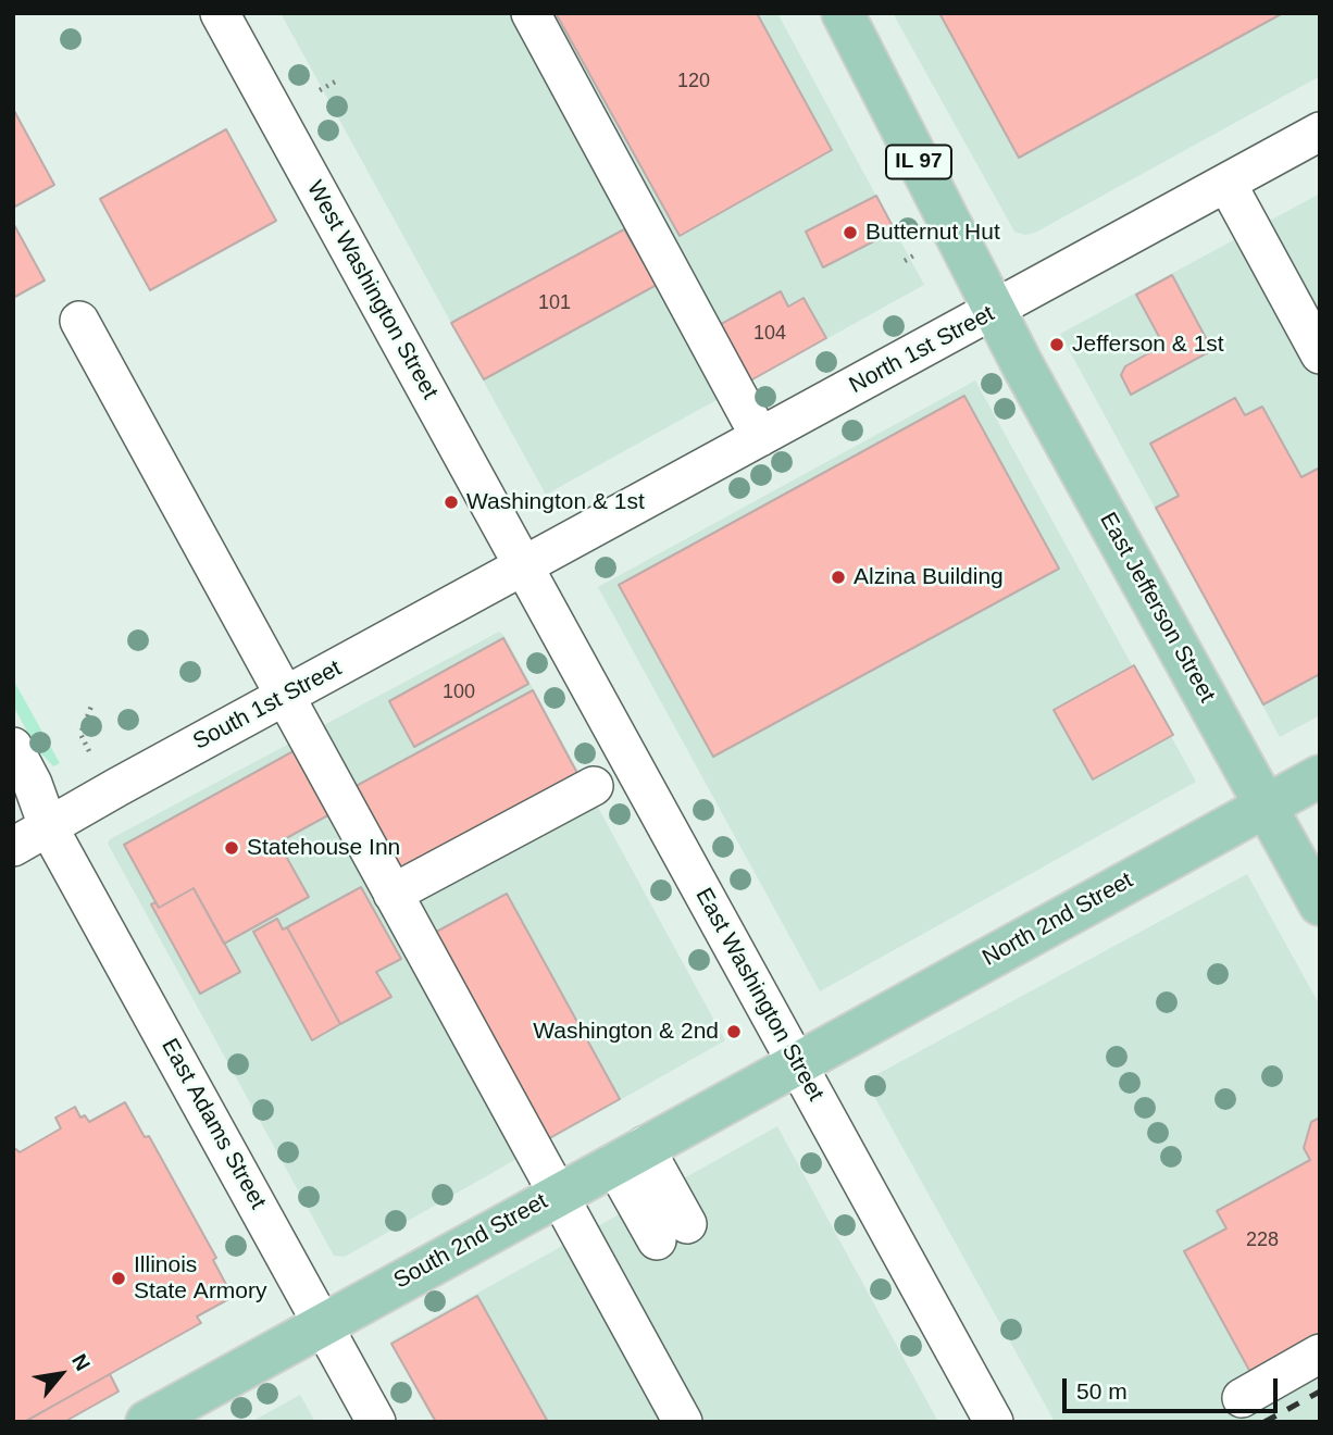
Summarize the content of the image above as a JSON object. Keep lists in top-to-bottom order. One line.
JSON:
{"streets":{"main road":["IL 97","East Jefferson Street","North 2nd Street","South 2nd Street"],"street":["West Washington Street","North 1st Street","South 1st Street","East Washington Street","East Adams Street"]},"crossings":[["IL 97","North 1st Street"],["IL 97","East Jefferson Street"],["West Washington Street","North 1st Street"],["West Washington Street","South 1st Street"],["West Washington Street","East Washington Street"],["North 1st Street","East Jefferson Street"],["North 1st Street","South 1st Street"],["North 1st Street","East Washington Street"],["East Jefferson Street","North 2nd Street"],["South 1st Street","East Washington Street"],["South 1st Street","East Adams Street"],["North 2nd Street","East Washington Street"],["North 2nd Street","South 2nd Street"],["East Washington Street","South 2nd Street"],["East Adams Street","South 2nd Street"]],"places":["Butternut Hut","Jefferson & 1st","Washington & 1st","Alzina Building","Statehouse Inn","Washington & 2nd","Illinois State Armory"],"house_numbers":["120","101","104","100","228"],"scale_bar":"50 m","north":"top right"}
